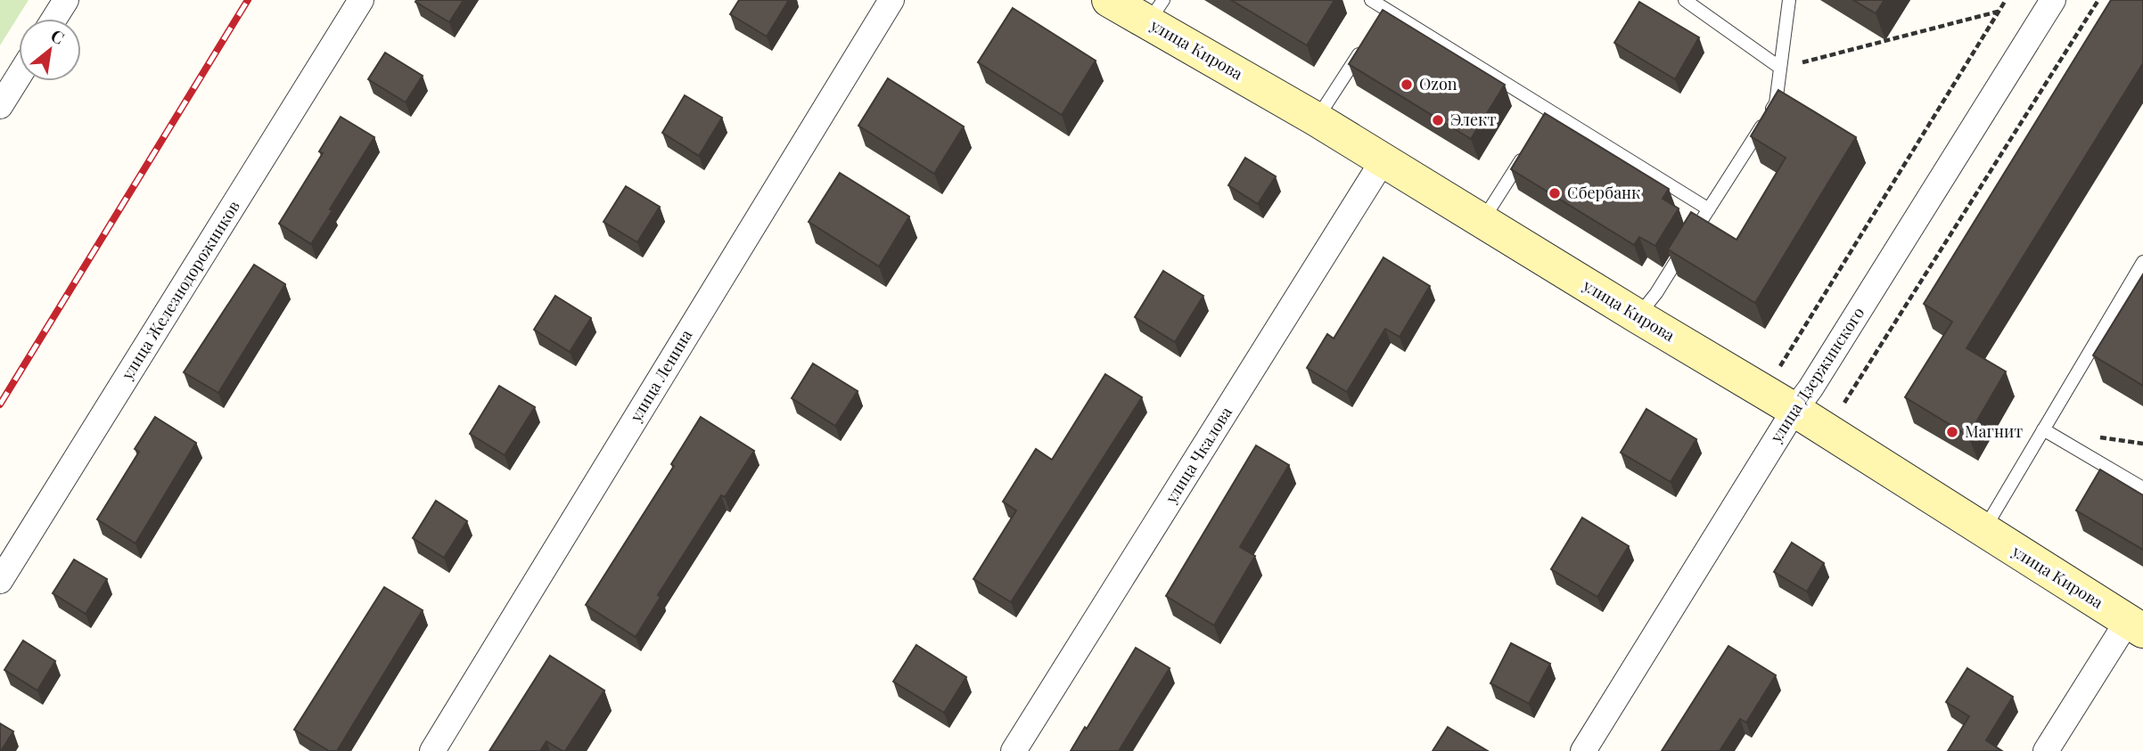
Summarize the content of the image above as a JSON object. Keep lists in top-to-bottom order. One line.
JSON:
{"streets":{"street":["улица Кирова","улица Железнодорожников","улица Дзержинского","улица Ленина","улица Чкалова"]},"crossings":[["улица Кирова","улица Дзержинского"],["улица Кирова","улица Чкалова"]],"places":["Ozon","Элект","Сбербанк","Магнит"],"north":"top right"}
